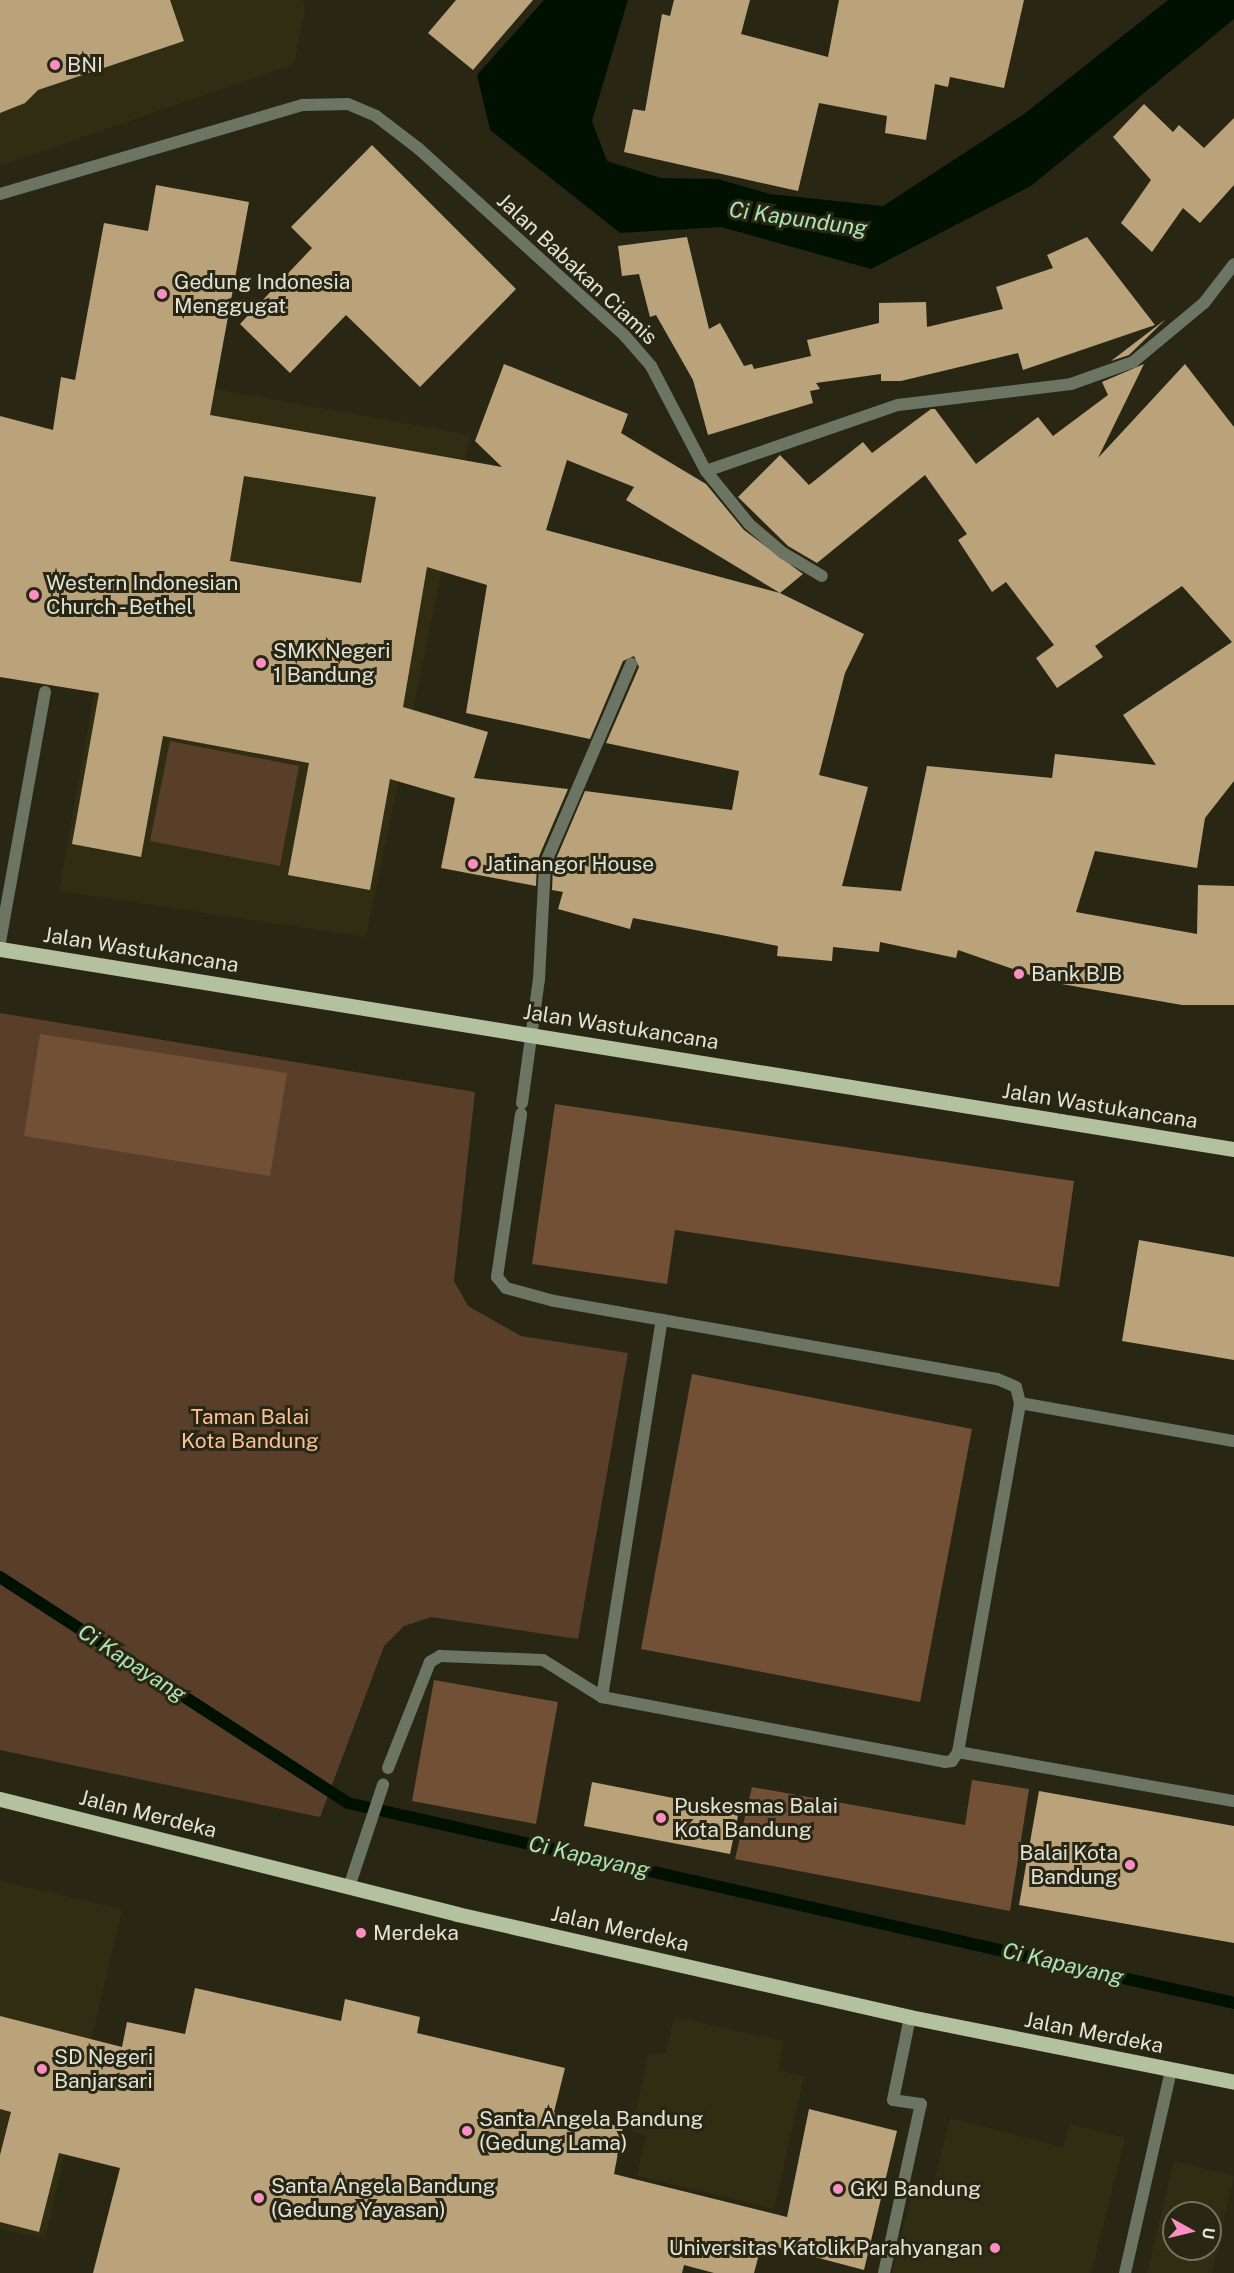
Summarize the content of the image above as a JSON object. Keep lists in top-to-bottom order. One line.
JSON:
{"streets":{"main road":["Jalan Wastukancana","Jalan Merdeka"],"street":["Jalan Babakan Ciamis"]},"water":["Ci Kapundung","Ci Kapayang"],"parks":["Taman Balai Kota Bandung"],"places":["BNI","Gedung Indonesia Menggugat","Western Indonesian Church - Bethel","SMK Negeri 1 Bandung","Jatinangor House","Bank BJB","Puskesmas Balai Kota Bandung","Balai Kota Bandung","Merdeka","SD Negeri Banjarsari","Santa Angela Bandung (Gedung Lama)","GKJ Bandung","Santa Angela Bandung (Gedung Yayasan)","Universitas Katolik Parahyangan"],"north":"right"}
